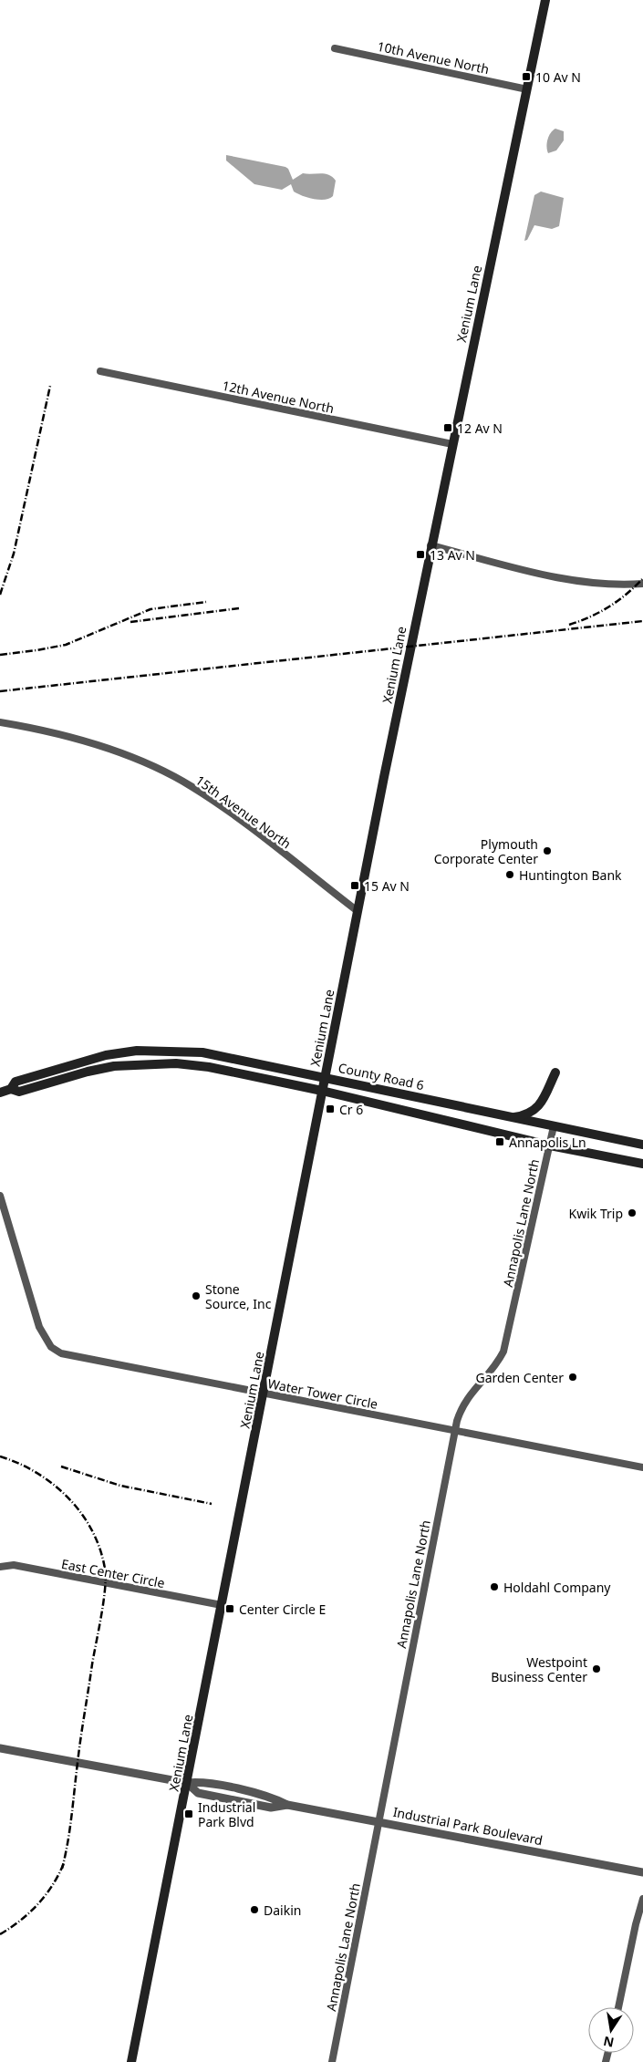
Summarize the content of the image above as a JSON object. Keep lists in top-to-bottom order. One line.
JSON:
{"streets":{"main road":["Xenium Lane","County Road 6"],"street":["10th Avenue North","12th Avenue North","15th Avenue North","Annapolis Lane North","Water Tower Circle","East Center Circle","Industrial Park Boulevard"]},"crossings":[["10th Avenue North","Xenium Lane"],["Xenium Lane","12th Avenue North"],["Xenium Lane","15th Avenue North"],["Xenium Lane","County Road 6"],["Xenium Lane","Water Tower Circle"],["Xenium Lane","East Center Circle"],["Xenium Lane","Industrial Park Boulevard"],["County Road 6","Annapolis Lane North"],["Annapolis Lane North","Water Tower Circle"],["Annapolis Lane North","Industrial Park Boulevard"]],"places":{"transit":["10 Av N","12 Av N","13 Av N","15 Av N","Cr 6","Annapolis Ln","Center Circle E","Industrial Park Blvd"],"other":["Plymouth Corporate Center","Huntington Bank","Kwik Trip","Stone Source, Inc","Garden Center","Holdahl Company","Westpoint Business Center","Daikin"]},"north":"bottom"}
